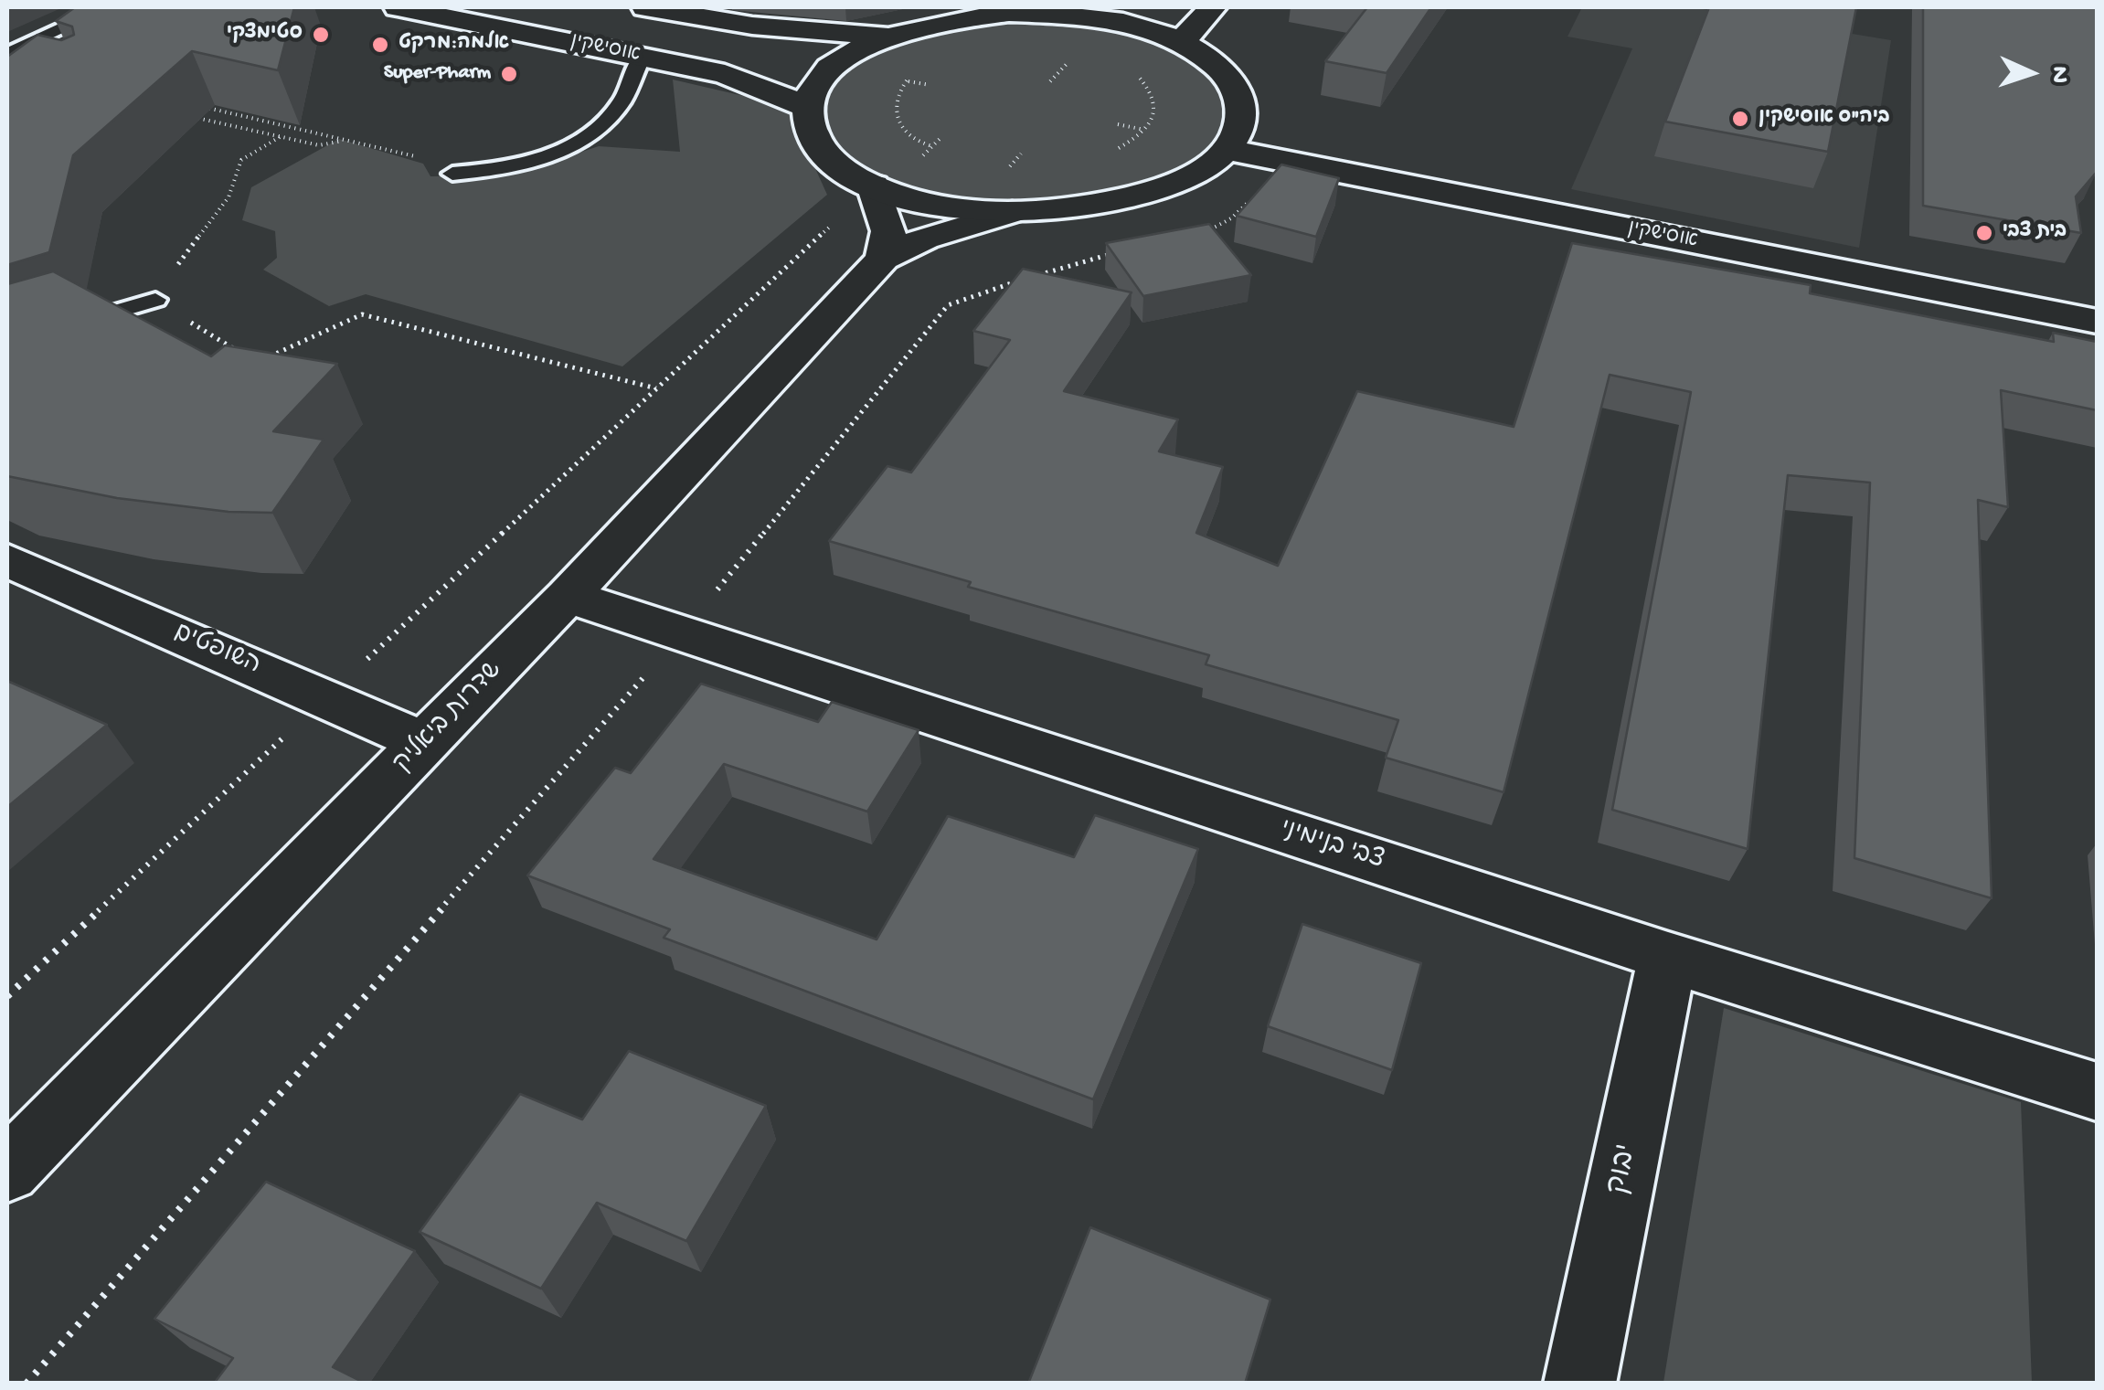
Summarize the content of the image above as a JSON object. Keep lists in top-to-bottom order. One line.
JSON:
{"streets":{"street":["אוסישקין","השופטים","שדרות ביאליק","צבי בנימיני","יבוק"]},"crossings":[["השופטים","שדרות ביאליק"],["שדרות ביאליק","צבי בנימיני"],["צבי בנימיני","יבוק"]],"places":["סטימצקי","אלמה:מרקט","Super-Pharm","ביה\"ס אוסישקין","בית צבי"],"north":"right"}
